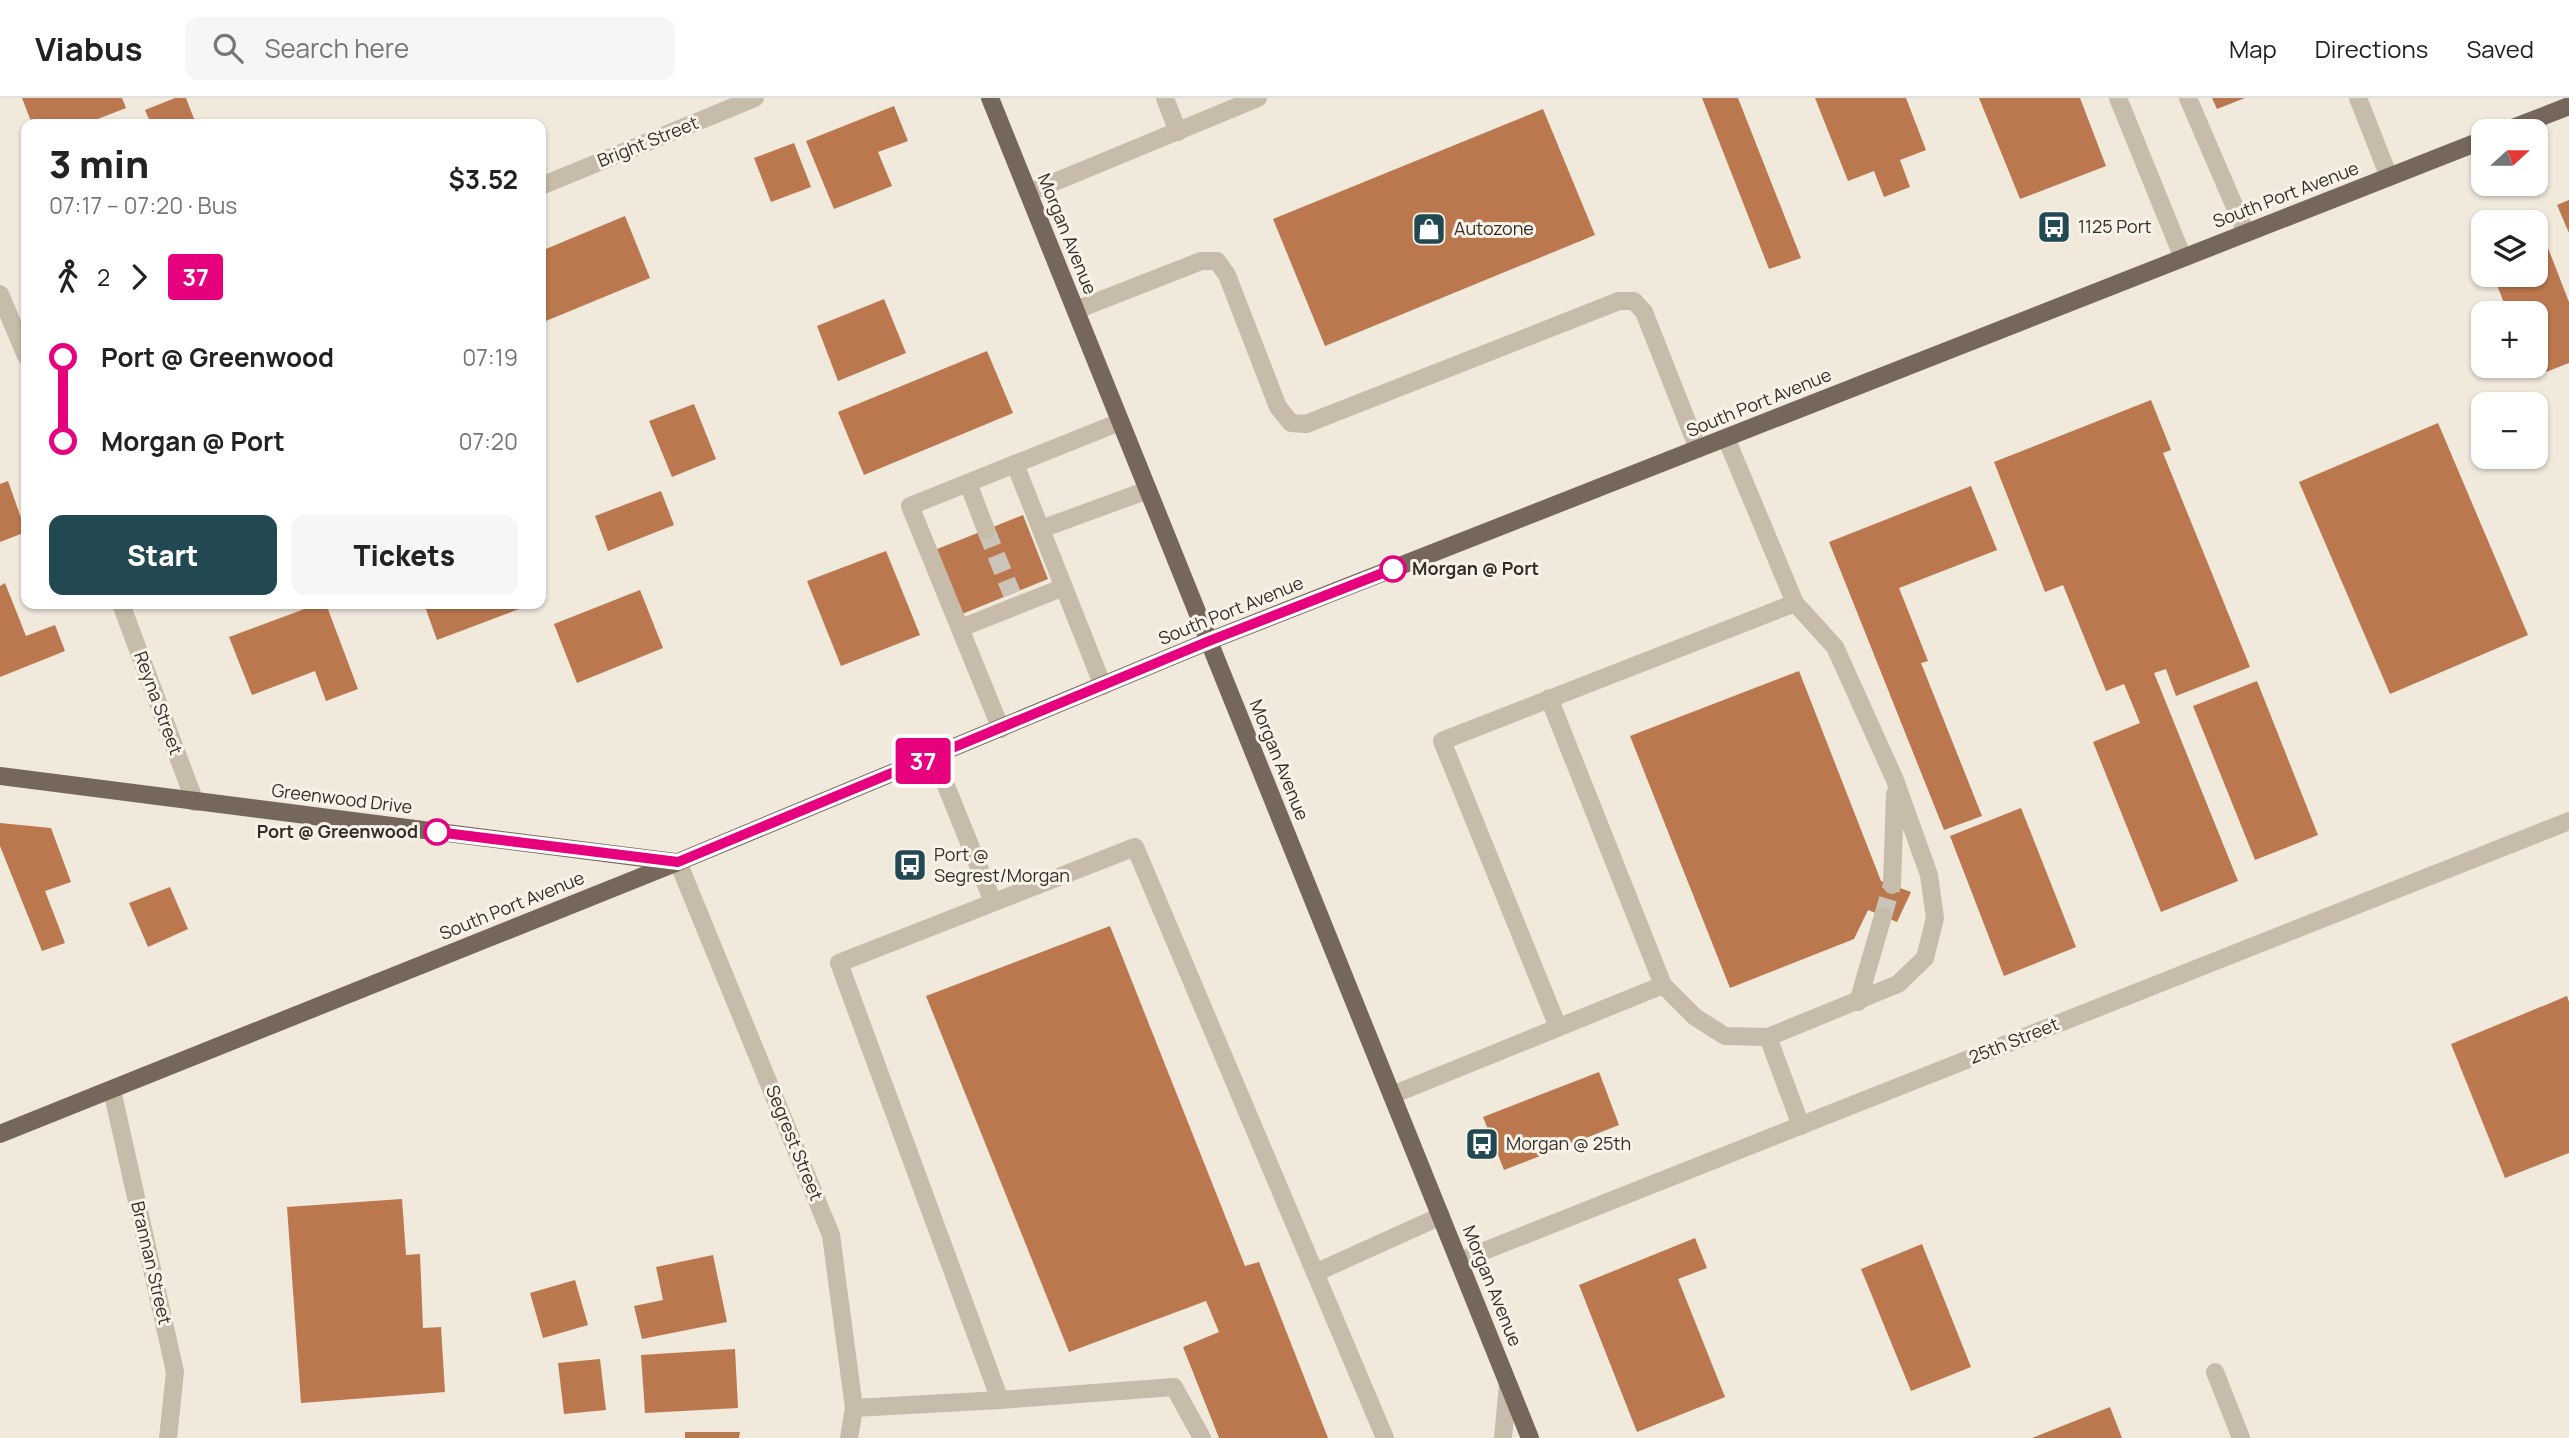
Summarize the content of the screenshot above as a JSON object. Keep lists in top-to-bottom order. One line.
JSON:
{"streets":{"main road":["South Port Avenue","Morgan Avenue","Greenwood Drive"],"street":["Bright Street","Reyna Street","25th Street","Segrest Street","Brannan Street"]},"crossings":[["South Port Avenue","Morgan Avenue"],["South Port Avenue","Greenwood Drive"],["South Port Avenue","Segrest Street"],["South Port Avenue","Brannan Street"],["Morgan Avenue","25th Street"],["Reyna Street","Greenwood Drive"],["Greenwood Drive","Segrest Street"]],"places":{"bus stop":["1125 Port","Port @ Segrest/Morgan","Morgan @ 25th"],"shop":["Autozone"],"other":["Morgan @ Port","Port @ Greenwood"]},"lines":["bus line 37"],"north":"right","page":{"header":"Viabus","search":"Search here","nav":["Map","Directions","Saved"],"on_map":"37","map_buttons":["+","−"],"heading":["3 min","07:17 – 07:20 · Bus","$3.52"],"legs":["2","37"],"list":[{"name":"Port @ Greenwood","value":"07:19"},{"name":"Morgan @ Port","value":"07:20"}],"buttons":["Start","Tickets"]}}
